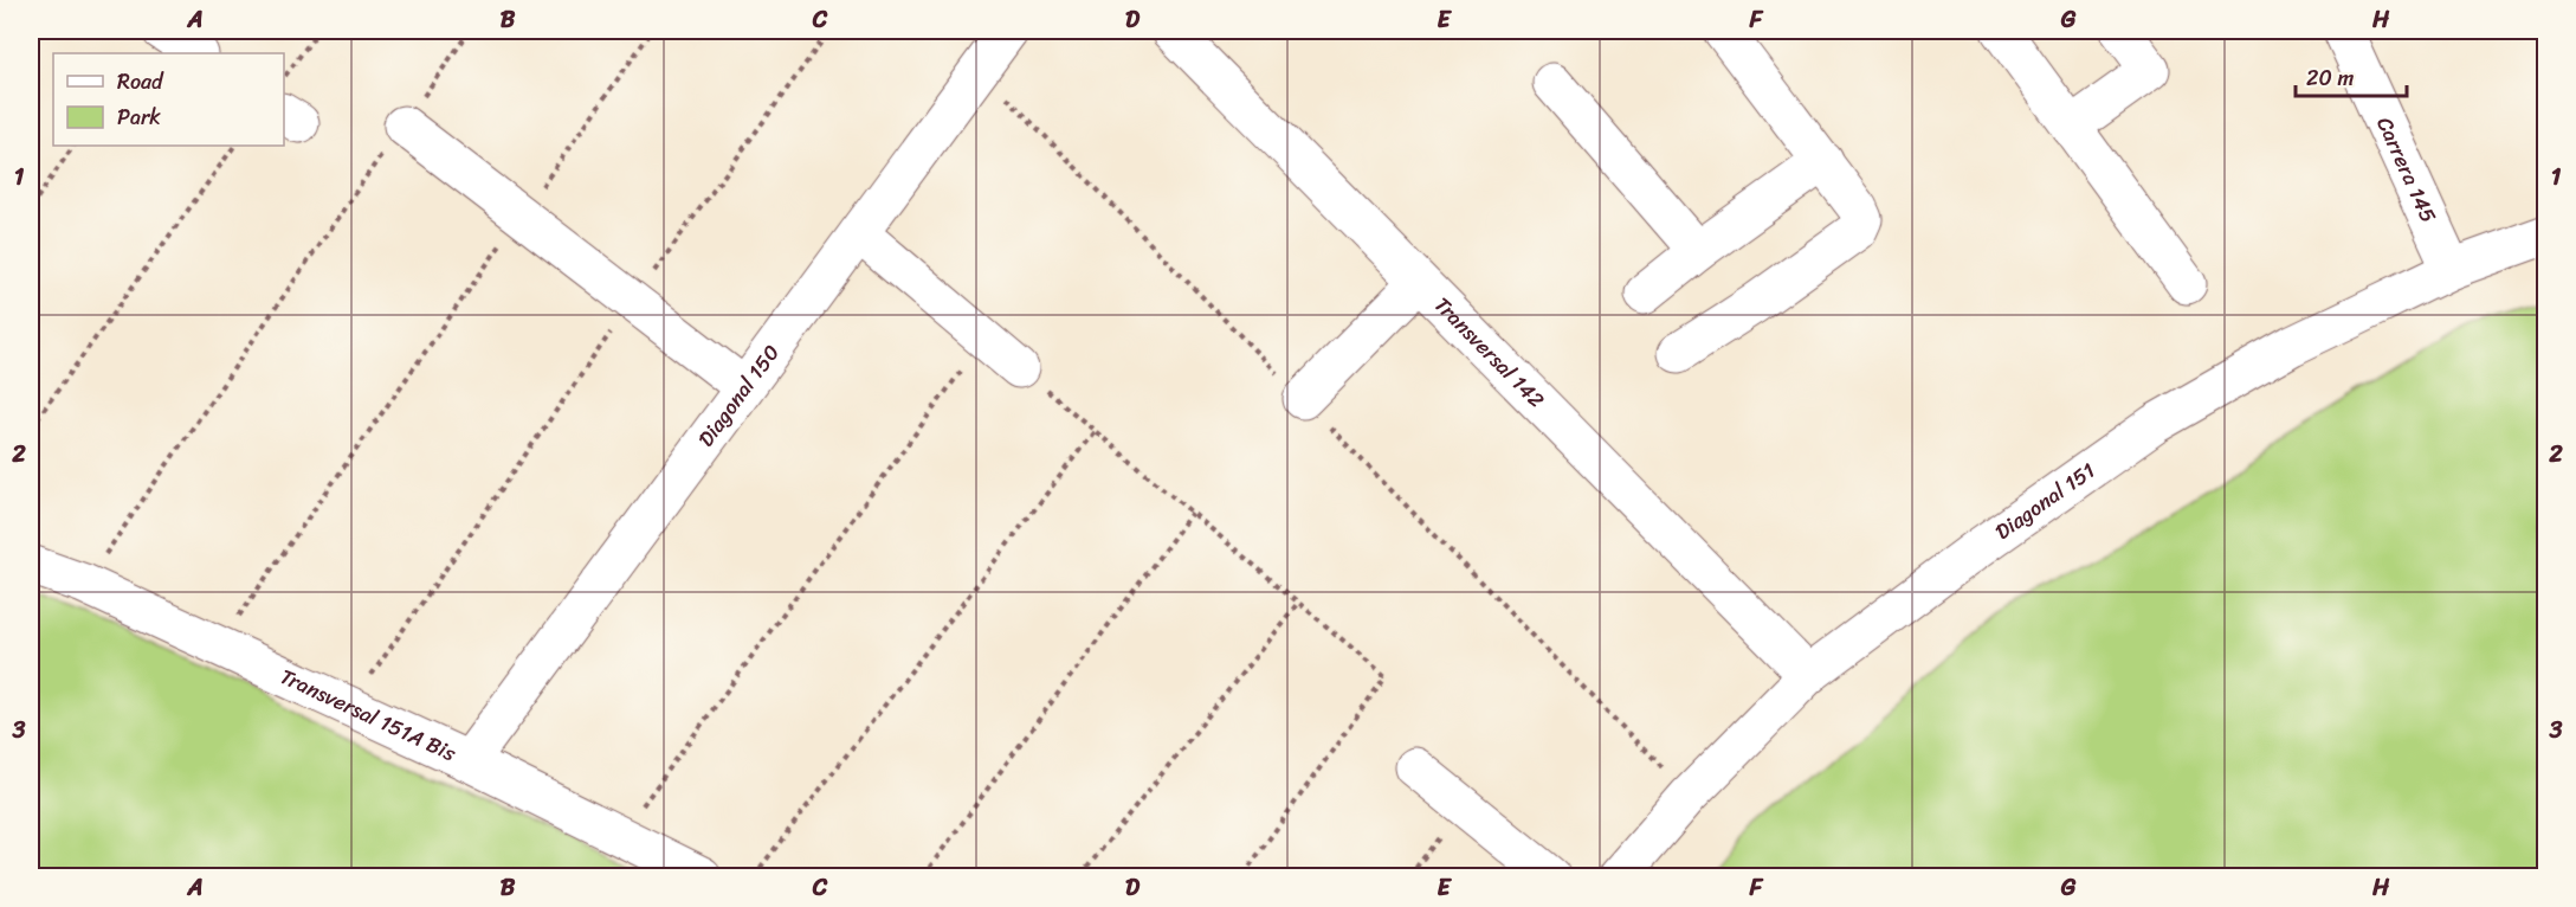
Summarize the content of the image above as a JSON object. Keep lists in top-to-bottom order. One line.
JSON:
{"streets":{"street":["Carrera 145","Transversal 142","Diagonal 150","Diagonal 151","Transversal 151A Bis"]},"crossings":[["Carrera 145","Diagonal 151"],["Transversal 142","Diagonal 151"],["Diagonal 150","Transversal 151A Bis"]],"legend":["Road","Park"],"scale_bar":"20 m","grid":{"columns":["A","B","C","D","E","F","G","H"],"rows":["1","2","3"]}}
